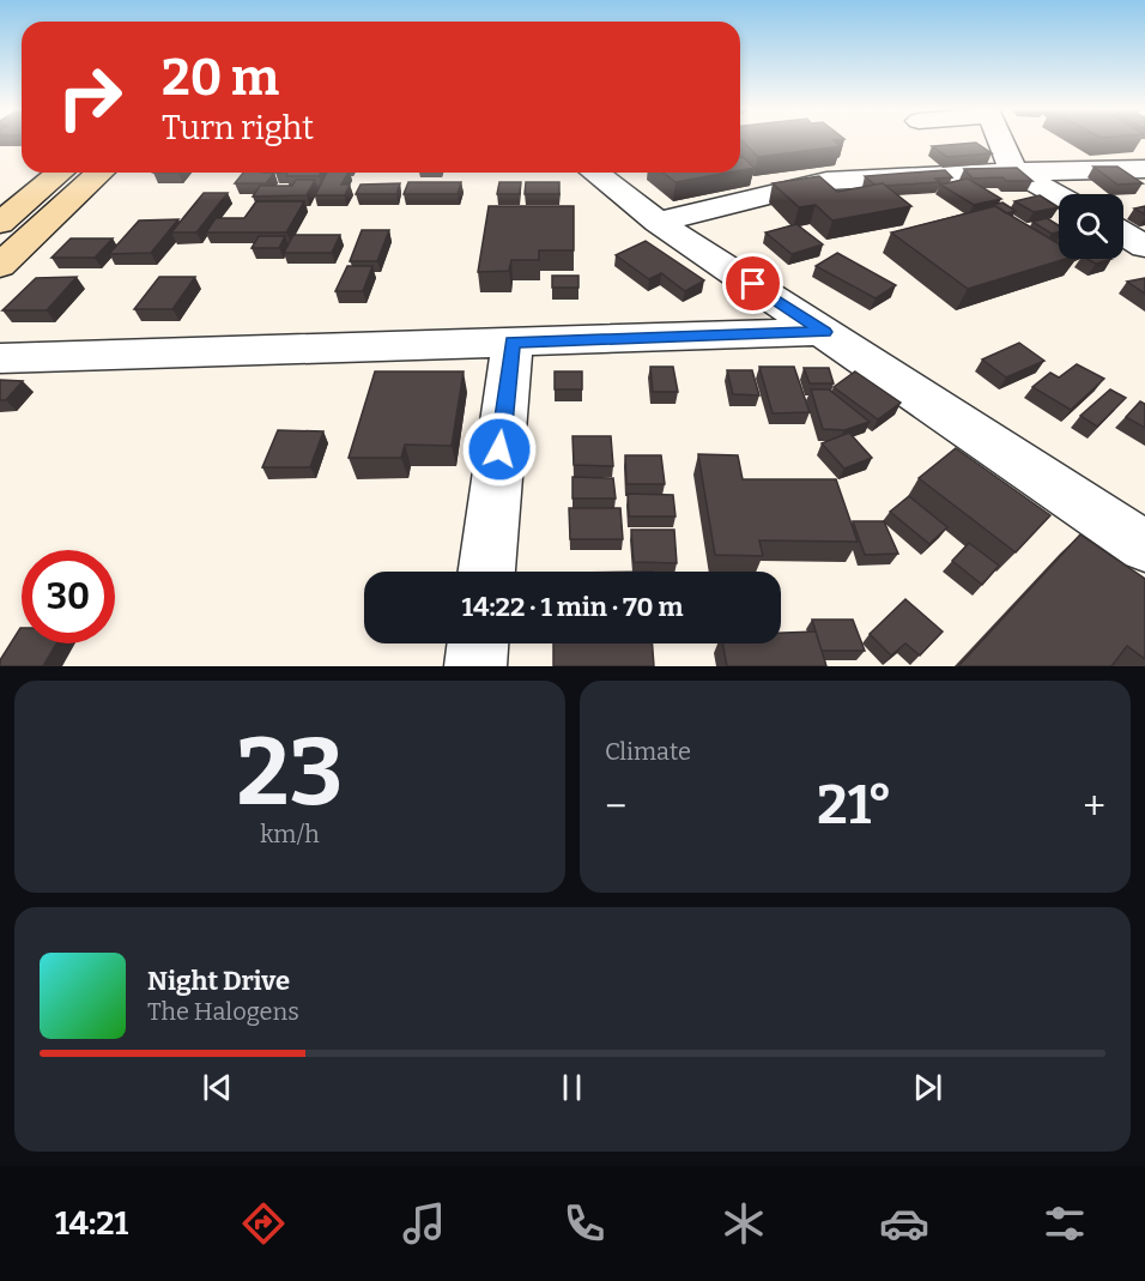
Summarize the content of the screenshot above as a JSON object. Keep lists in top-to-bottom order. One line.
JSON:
{"page":{"turn":["20 m","Turn right"],"limit":"30","trip":"14:22 · 1 min · 70 m","tile":[["23","km/h"],"Climate"],"heat":["−","21°","+"],"song":["Night Drive","The Halogens"],"tabs":"14:21"}}
